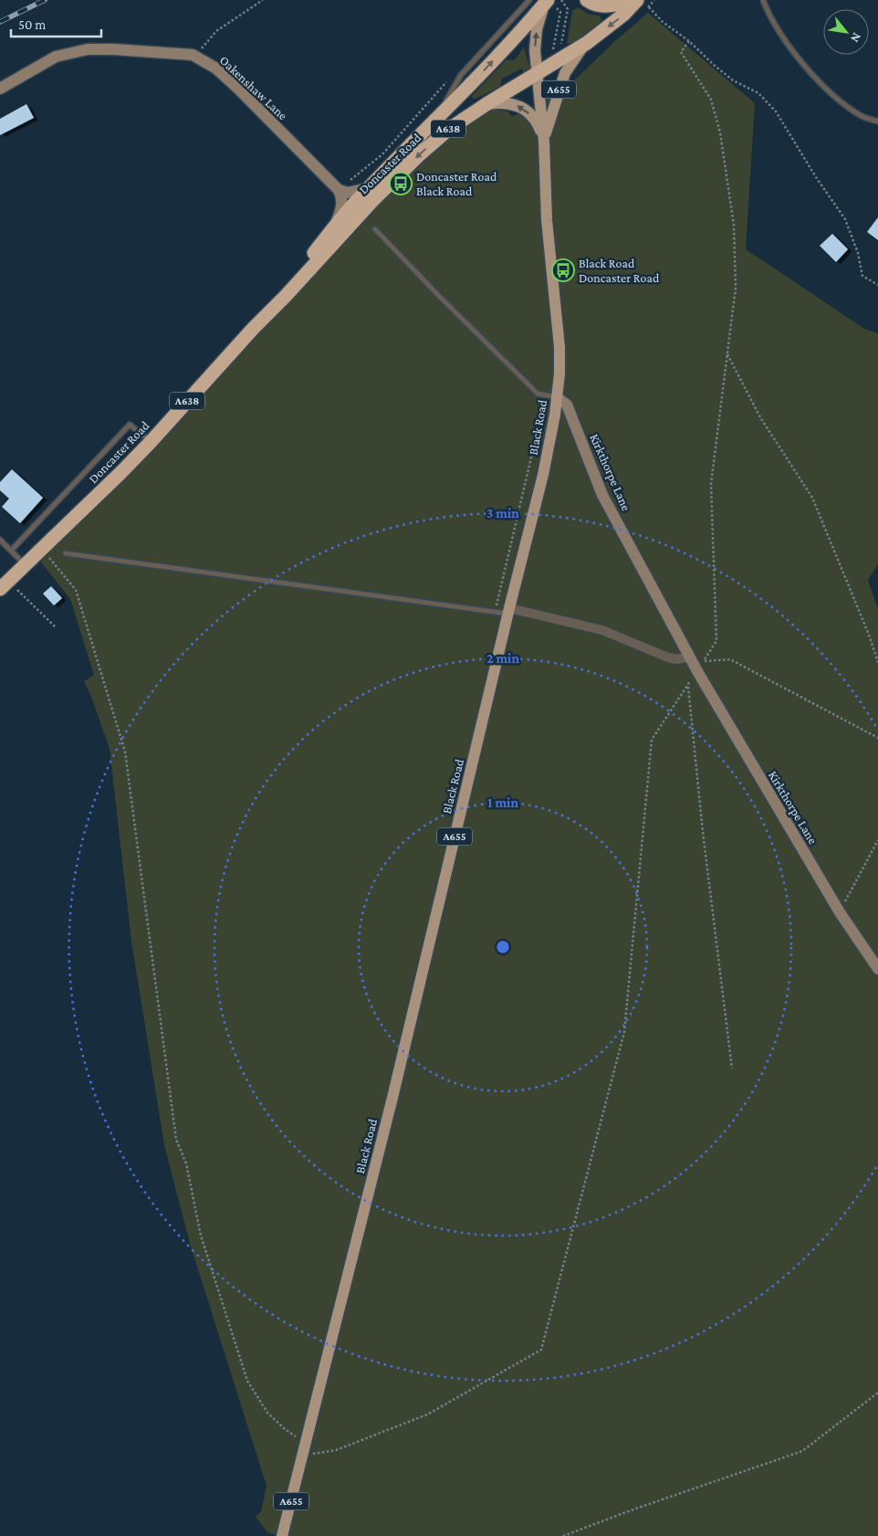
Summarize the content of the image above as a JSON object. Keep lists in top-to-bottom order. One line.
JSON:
{"streets":{"highway":["A638","Doncaster Road"],"main road":["A655","Black Road"],"street":["Oakenshaw Lane","Kirkthorpe Lane"]},"crossings":[["Oakenshaw Lane","Doncaster Road"],["Doncaster Road","Black Road"],["Black Road","Kirkthorpe Lane"]],"places":{"bus stop":["Doncaster Road Black Road","Black Road Doncaster Road"]},"scale_bar":"50 m","north":"bottom right","rings":["3 min","2 min","1 min"]}
